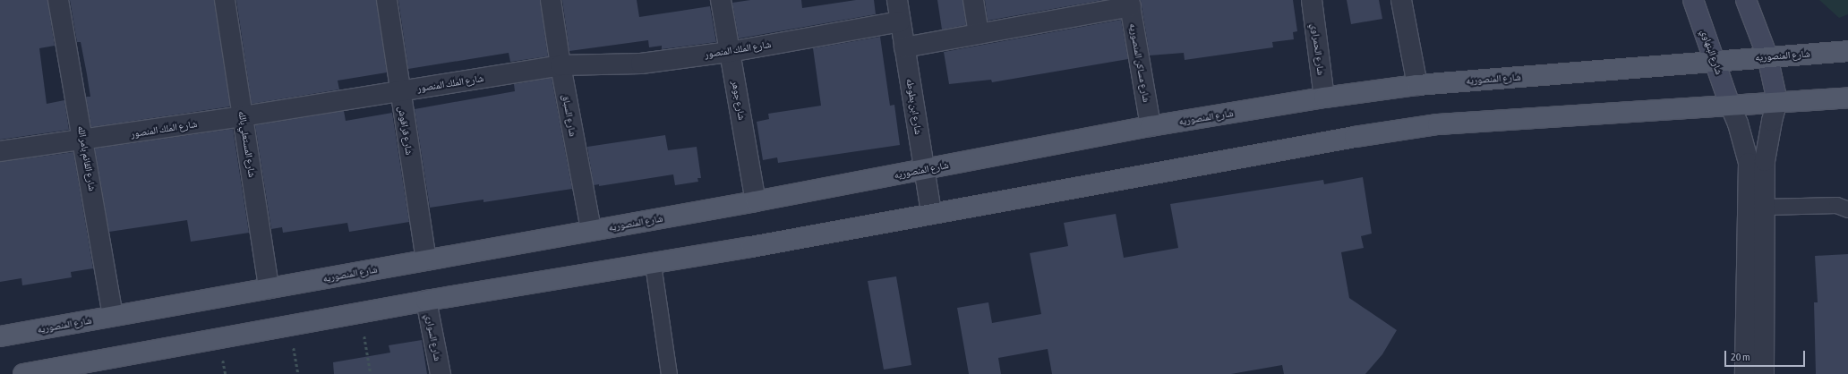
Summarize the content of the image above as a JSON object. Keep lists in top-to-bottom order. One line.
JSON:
{"streets":{"main road":["شارع البنهاوي","شارع المنصوريه"],"street":["شارع الملك المنصور","شارع الحمراوي","شارع مساكن المنصوريه","شارع جوهر","شارع ابن بطوطه","شارع السباق","شارع قراقوش","شارع المستعلي بالله","شارع القائم بامر الله","شارع السواري"]},"crossings":[["شارع الملك المنصور","شارع جوهر"],["شارع الملك المنصور","شارع ابن بطوطه"],["شارع الملك المنصور","شارع السباق"],["شارع الملك المنصور","شارع قراقوش"],["شارع الملك المنصور","شارع المستعلي بالله"],["شارع الملك المنصور","شارع القائم بامر الله"],["شارع الحمراوي","شارع المنصوريه"],["شارع البنهاوي","شارع المنصوريه"],["شارع المنصوريه","شارع مساكن المنصوريه"],["شارع المنصوريه","شارع جوهر"],["شارع المنصوريه","شارع ابن بطوطه"],["شارع المنصوريه","شارع السباق"],["شارع المنصوريه","شارع قراقوش"],["شارع المنصوريه","شارع المستعلي بالله"],["شارع المنصوريه","شارع القائم بامر الله"]],"scale_bar":"20 m"}
